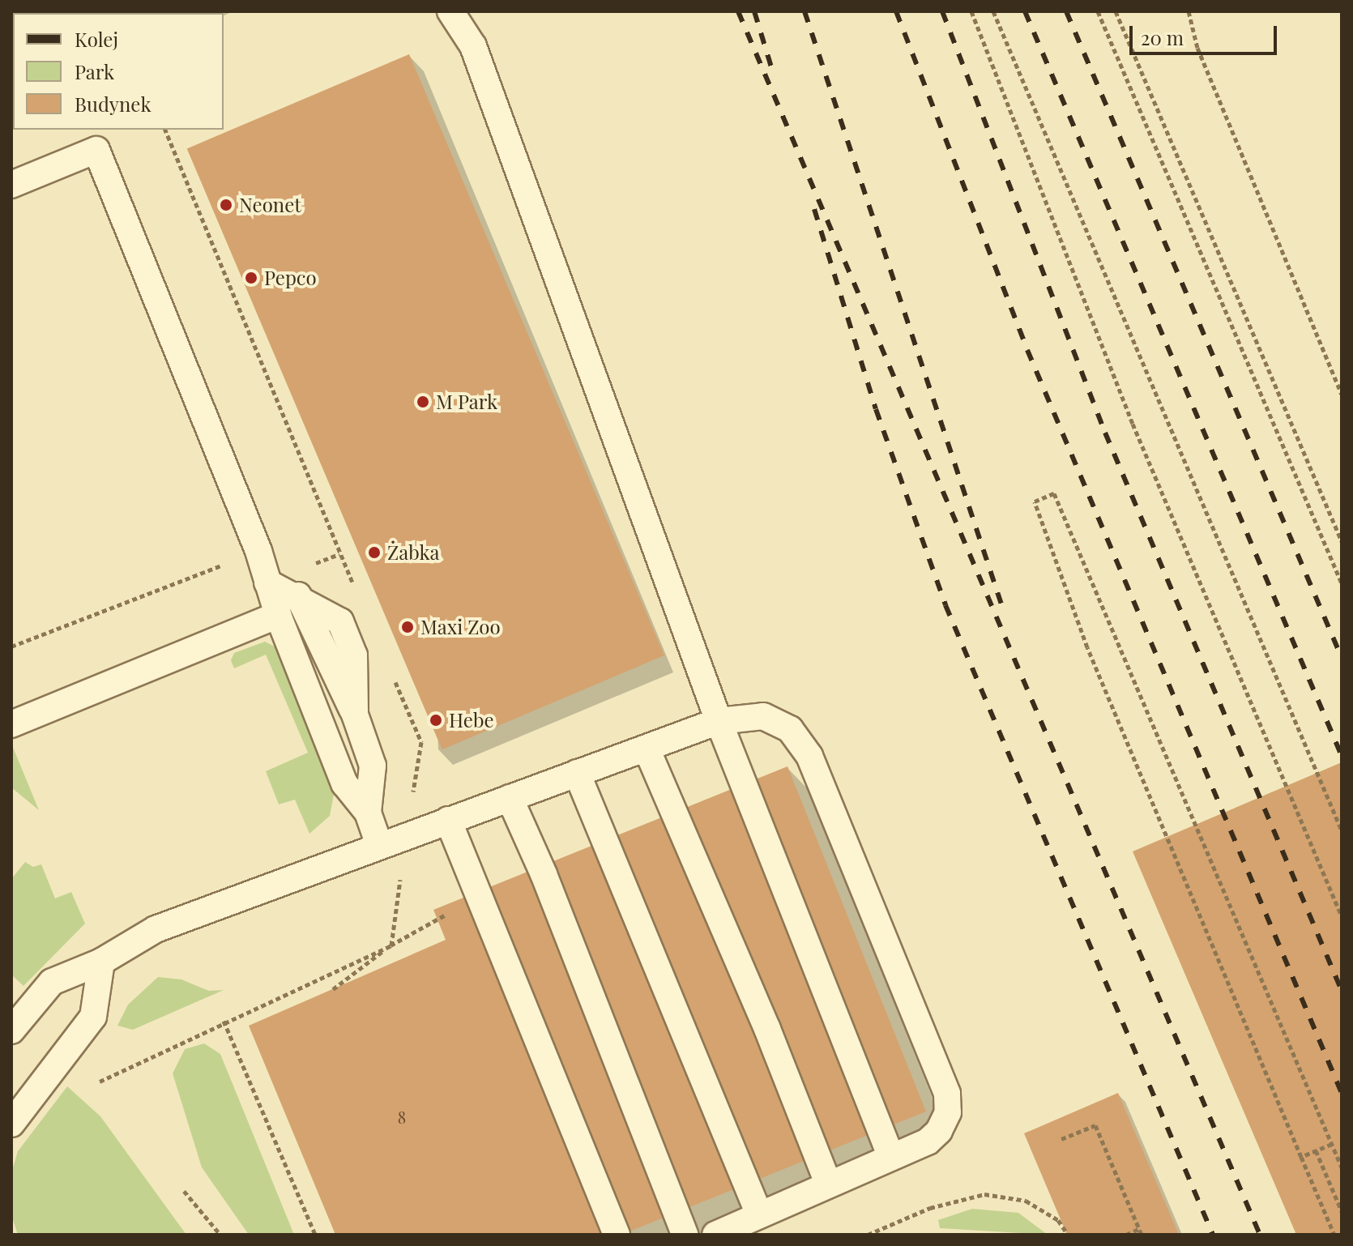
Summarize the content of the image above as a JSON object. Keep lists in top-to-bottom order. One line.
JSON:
{"places":["Neonet","Pepco","M Park","Żabka","Maxi Zoo","Hebe"],"house_numbers":["8"],"legend":["Kolej","Park","Budynek"],"scale_bar":"20 m"}
